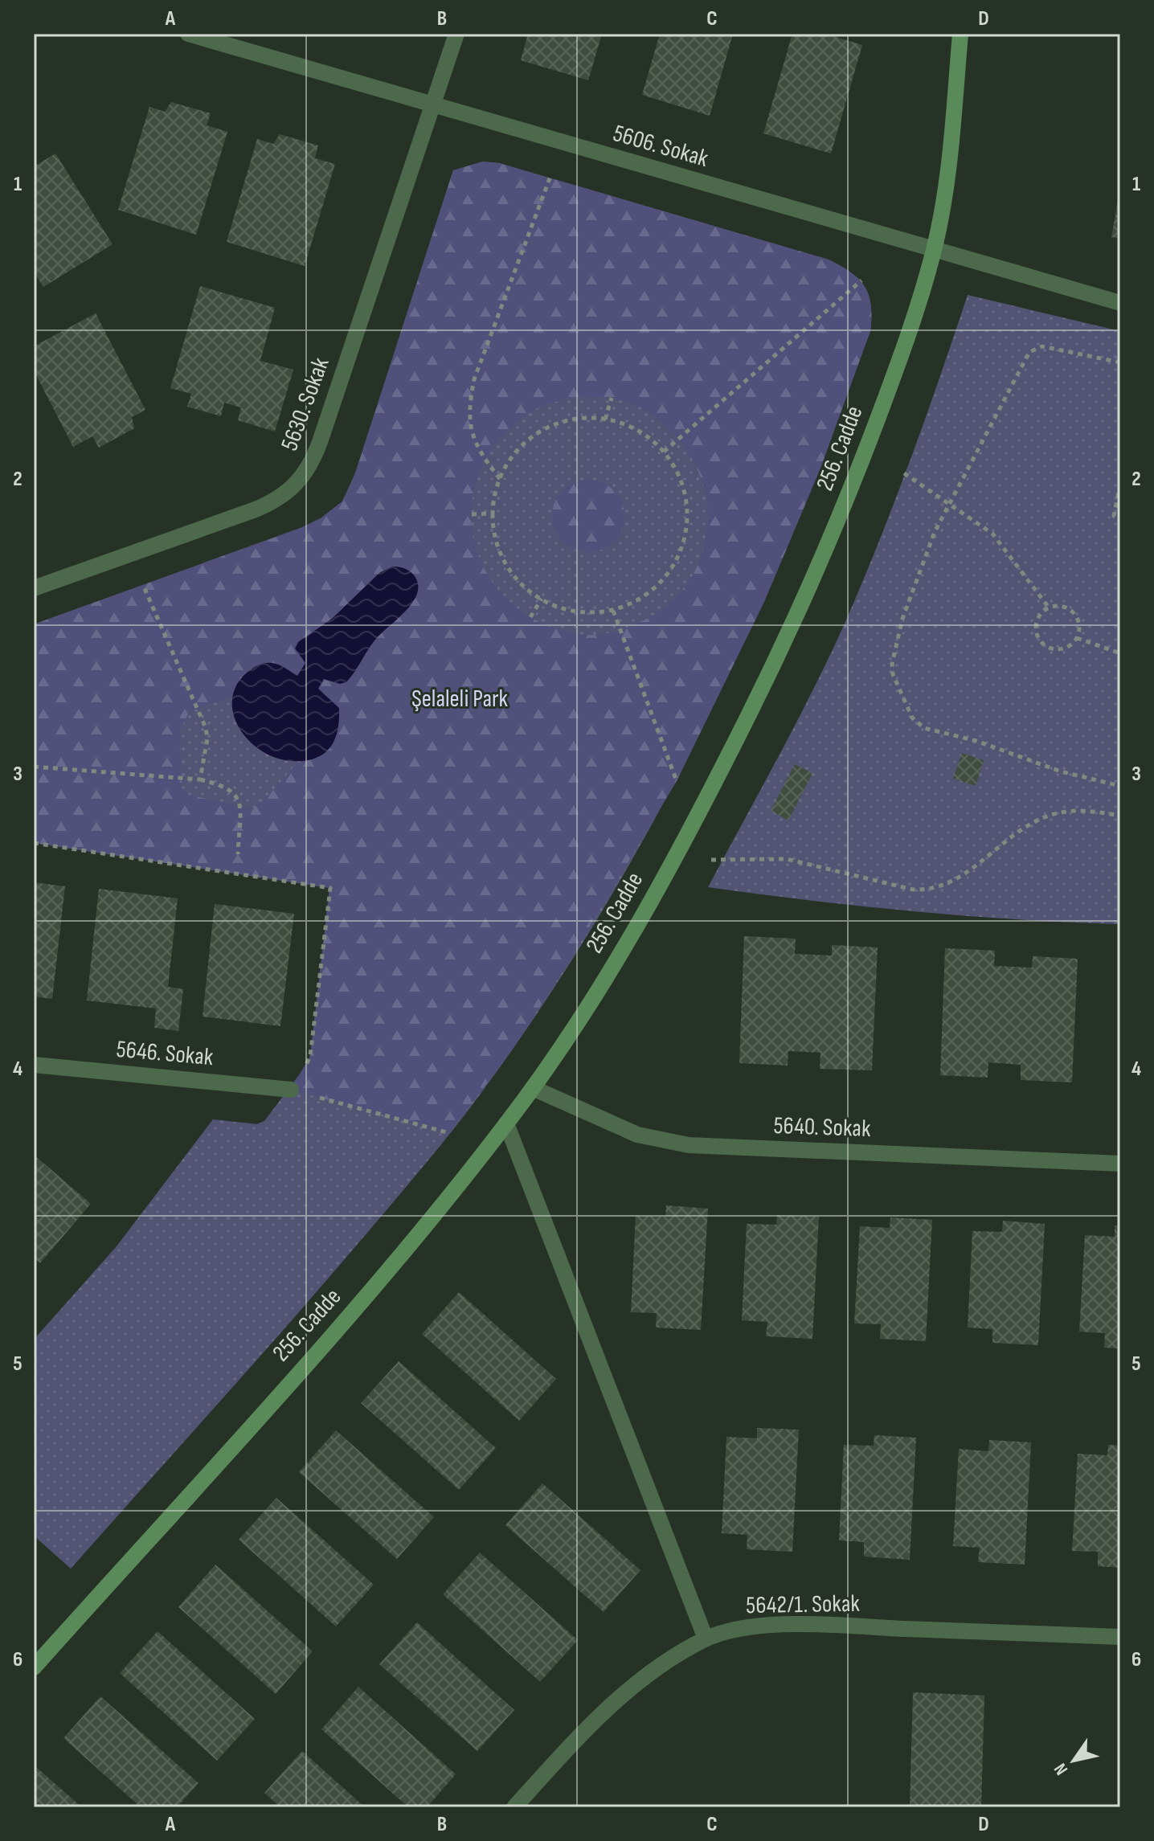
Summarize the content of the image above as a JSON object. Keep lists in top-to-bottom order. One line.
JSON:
{"streets":{"street":["5606. Sokak","5630. Sokak","256. Cadde","5646. Sokak","5640. Sokak","5642/1. Sokak"]},"crossings":[["5606. Sokak","5630. Sokak"],["5606. Sokak","256. Cadde"],["256. Cadde","5640. Sokak"]],"parks":["Şelaleli Park"],"north":"bottom left","grid":{"columns":["A","B","C","D"],"rows":["1","2","3","4","5","6"]}}
